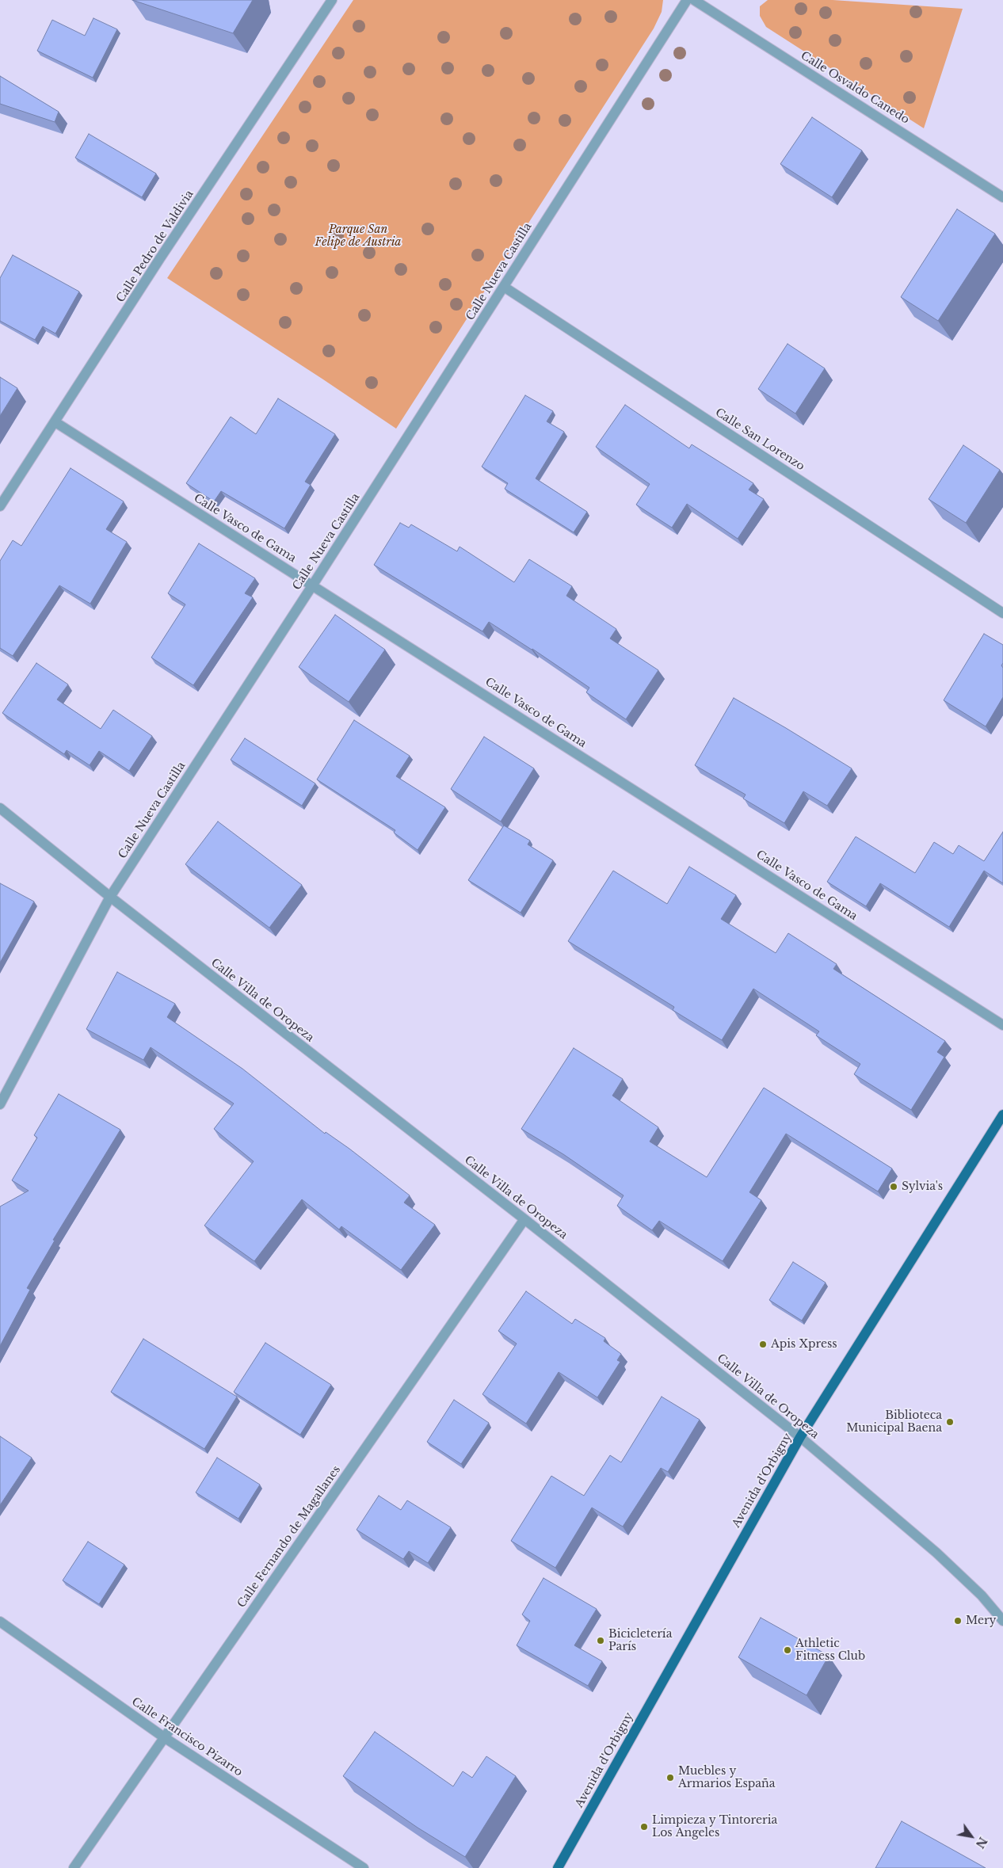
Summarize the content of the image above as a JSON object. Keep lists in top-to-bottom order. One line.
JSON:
{"streets":{"main road":["Avenida d'Orbigny"],"street":["Calle Osvaldo Canedo","Calle Pedro de Valdivia","Calle Nueva Castilla","Calle San Lorenzo","Calle Vasco de Gama","Calle Villa de Oropeza","Calle Fernando de Magallanes","Calle Francisco Pizarro"]},"crossings":[["Calle Pedro de Valdivia","Calle Vasco de Gama"],["Calle Nueva Castilla","Calle San Lorenzo"],["Calle Nueva Castilla","Calle Vasco de Gama"],["Calle Nueva Castilla","Calle Villa de Oropeza"],["Calle Villa de Oropeza","Avenida d'Orbigny"],["Calle Villa de Oropeza","Calle Fernando de Magallanes"],["Calle Fernando de Magallanes","Calle Francisco Pizarro"]],"parks":["Parque San Felipe de Austria"],"places":["Sylvia's","Apis Xpress","Biblioteca Municipal Baena","Mery","Bicicletería París","Athletic Fitness Club","Muebles y Armarios España","Limpieza y Tintoreria Los Angeles"],"north":"bottom right"}
